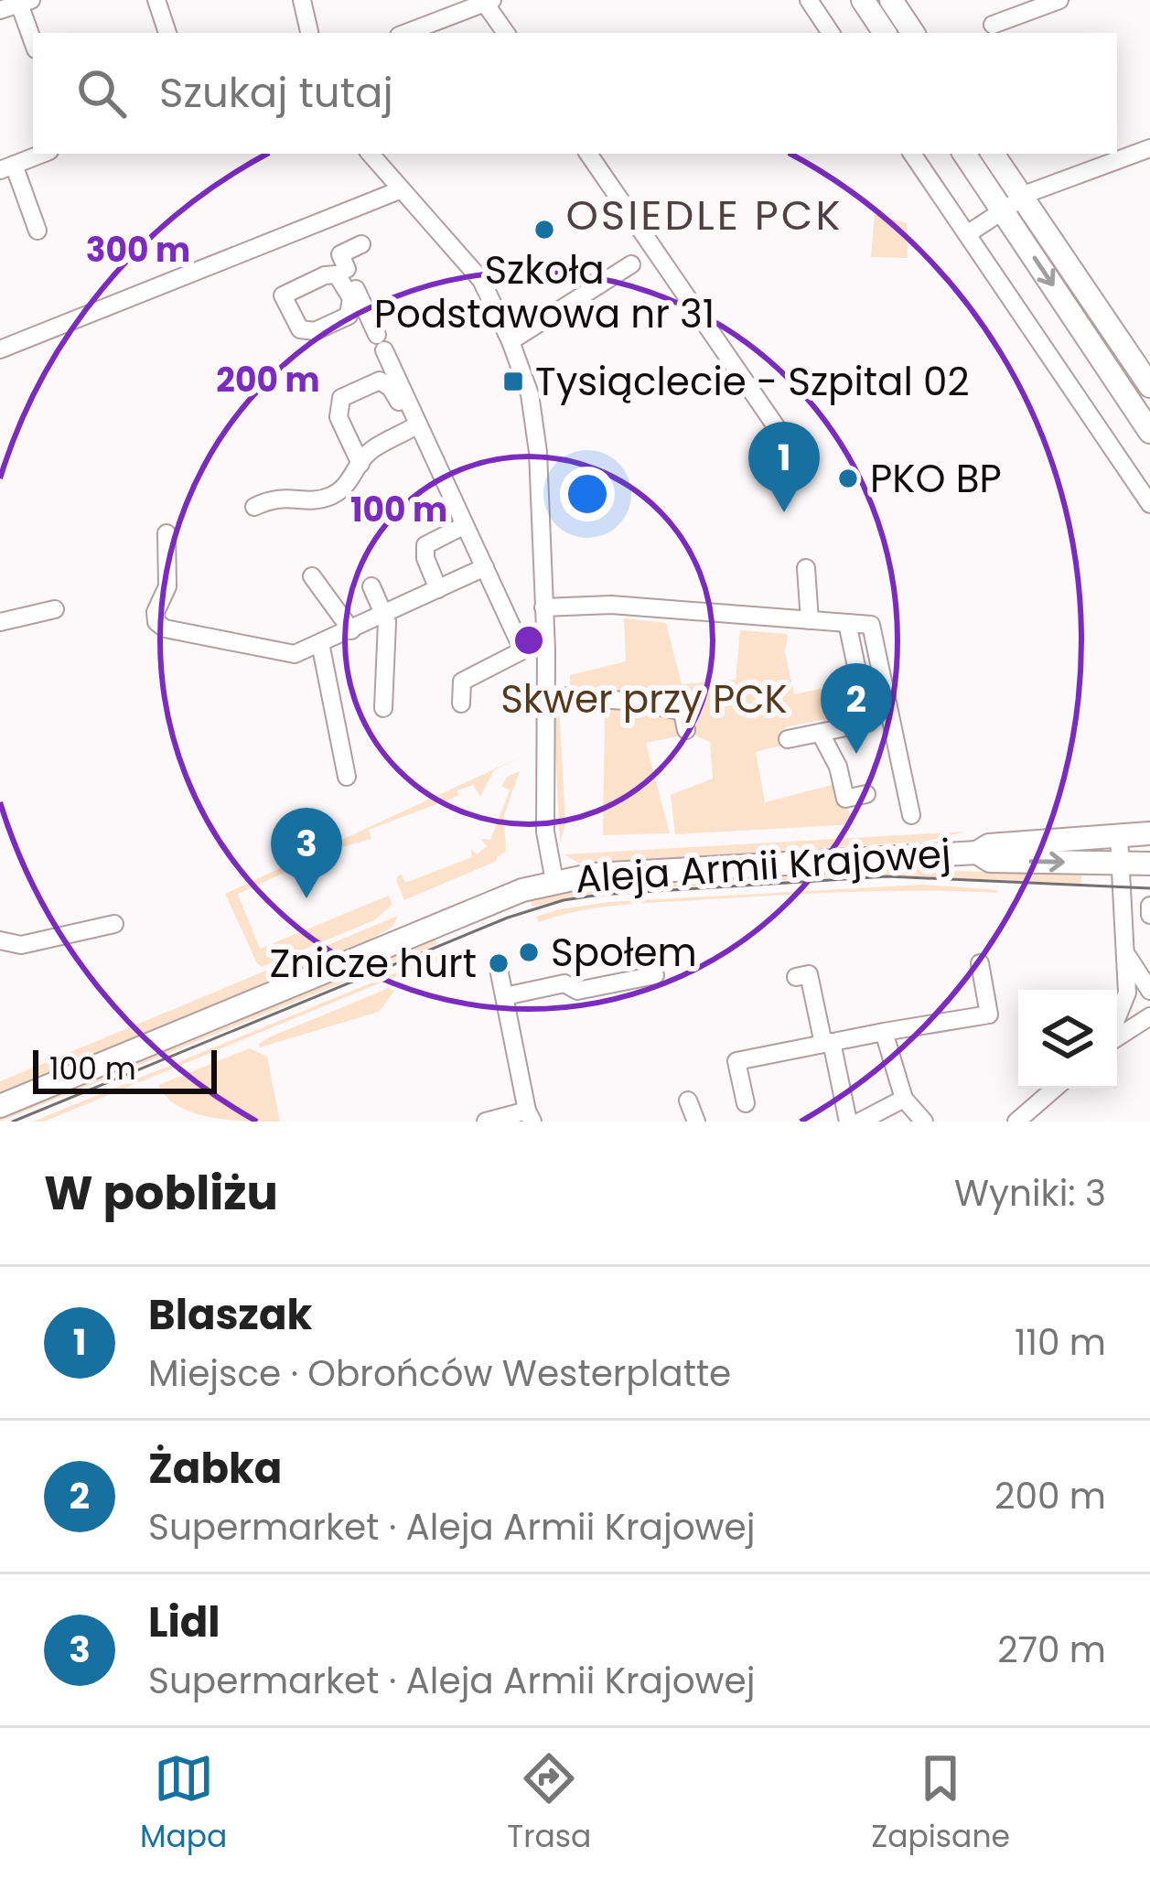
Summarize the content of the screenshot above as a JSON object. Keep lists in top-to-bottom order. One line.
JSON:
{"streets":{"main road":["Aleja Armii Krajowej"]},"districts":["OSIEDLE PCK"],"parks":["Skwer przy PCK"],"places":{"other":["Szkoła Podstawowa nr 31","PKO BP","Społem","Znicze hurt"],"transit":["Tysiąclecie - Szpital 02"]},"scale_bar":"100 m","page":{"search":"Szukaj tutaj","pins":["1","2","3"],"scale":"100 m","heading":["W pobliżu","Wyniki: 3"],"list":[{"mark":"1","name":"Blaszak","note":"Miejsce · Obrońców Westerplatte","value":"110 m"},{"mark":"2","name":"Żabka","note":"Supermarket · Aleja Armii Krajowej","value":"200 m"},{"mark":"3","name":"Lidl","note":"Supermarket · Aleja Armii Krajowej","value":"270 m"}],"nav":["Mapa","Trasa","Zapisane"]},"rings":["300 m","200 m","100 m"]}
